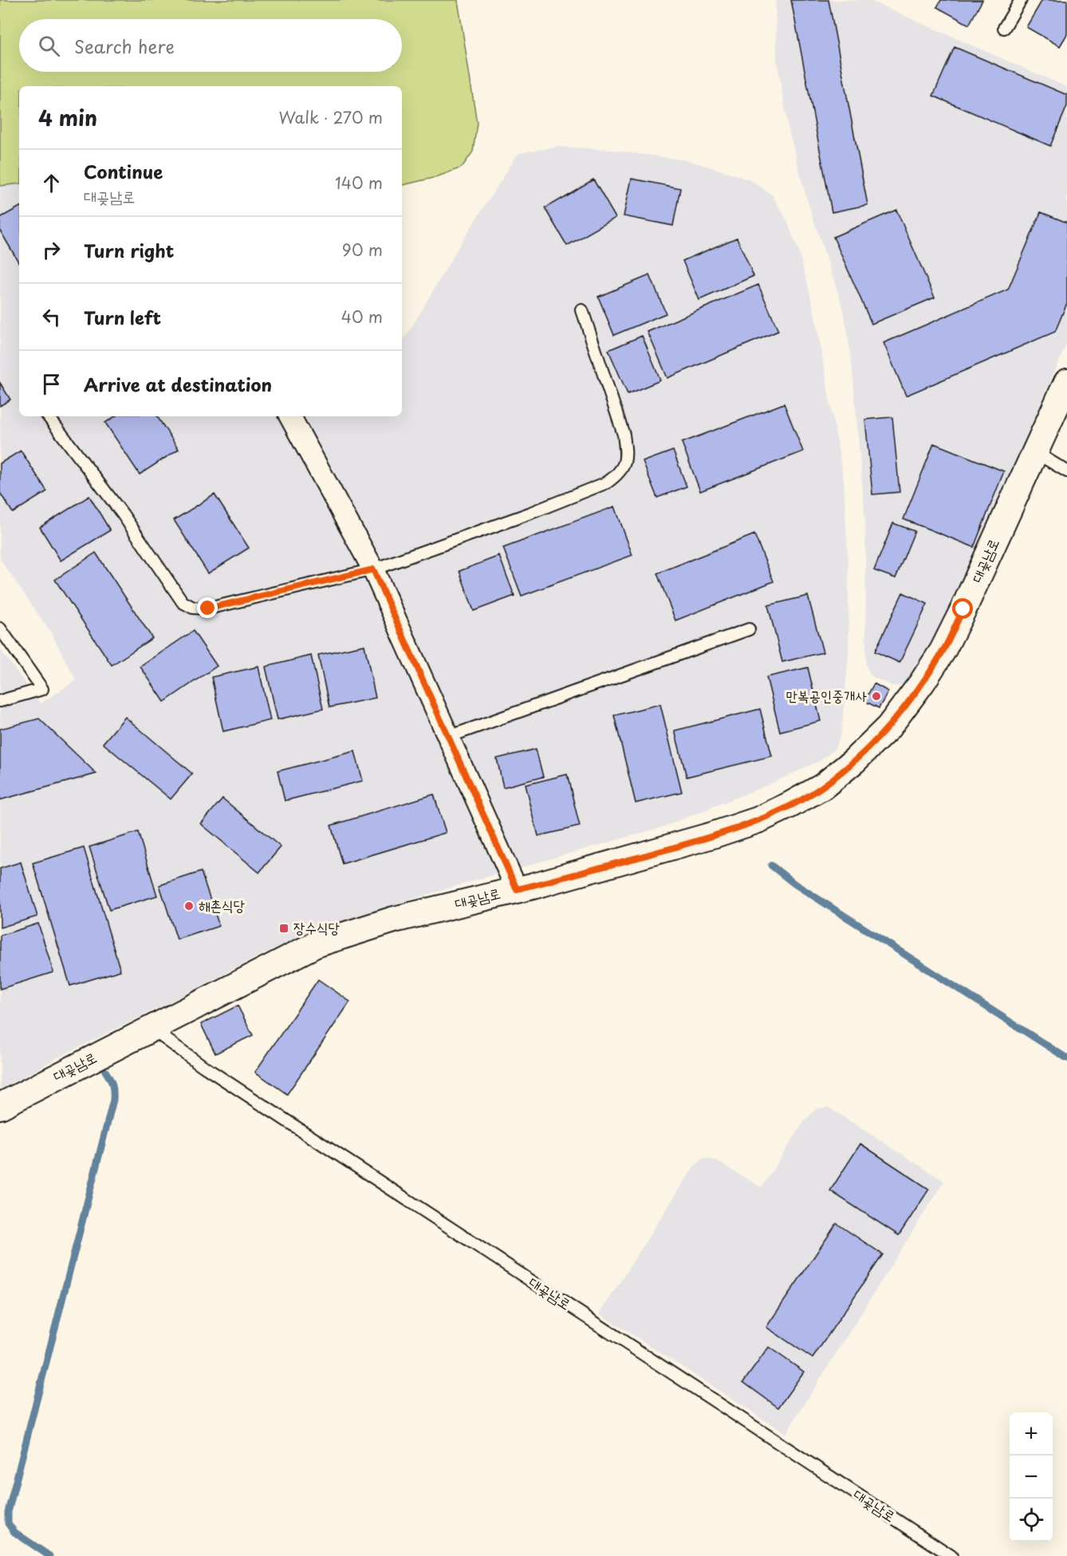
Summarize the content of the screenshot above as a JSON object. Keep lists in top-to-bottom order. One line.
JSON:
{"streets":{"street":["대곶남로"]},"places":{"other":["만복공인중개사","해촌식당"],"transit":["장수식당"]},"page":{"search":"Search here","heading":["4 min","Walk · 270 m"],"list":[["Continue","대곶남로","140 m"],["Turn right","90 m"],["Turn left","40 m"],"Arrive at destination"],"map_buttons":["+","−"]}}
